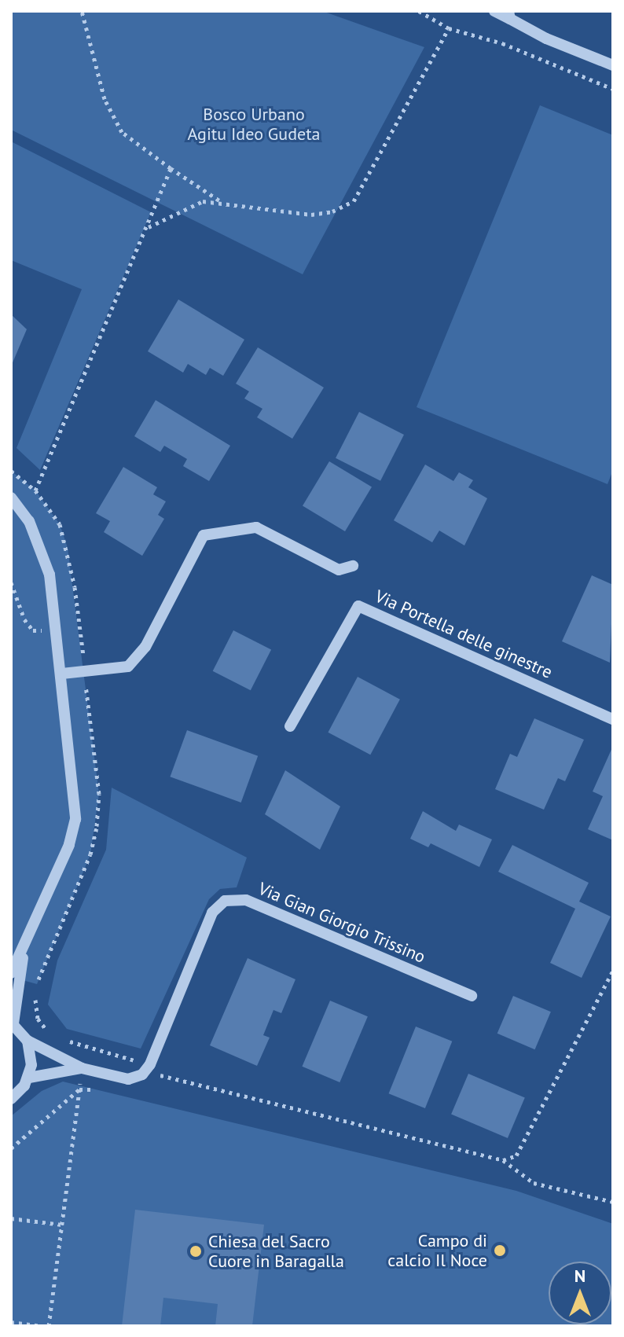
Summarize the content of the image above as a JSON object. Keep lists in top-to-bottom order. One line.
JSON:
{"streets":{"street":["Via Portella delle ginestre","Via Gian Giorgio Trissino"]},"parks":["Bosco Urbano Agitu Ideo Gudeta"],"places":["Campo di calcio Il Noce","Chiesa del Sacro Cuore in Baragalla"],"north":"top"}
